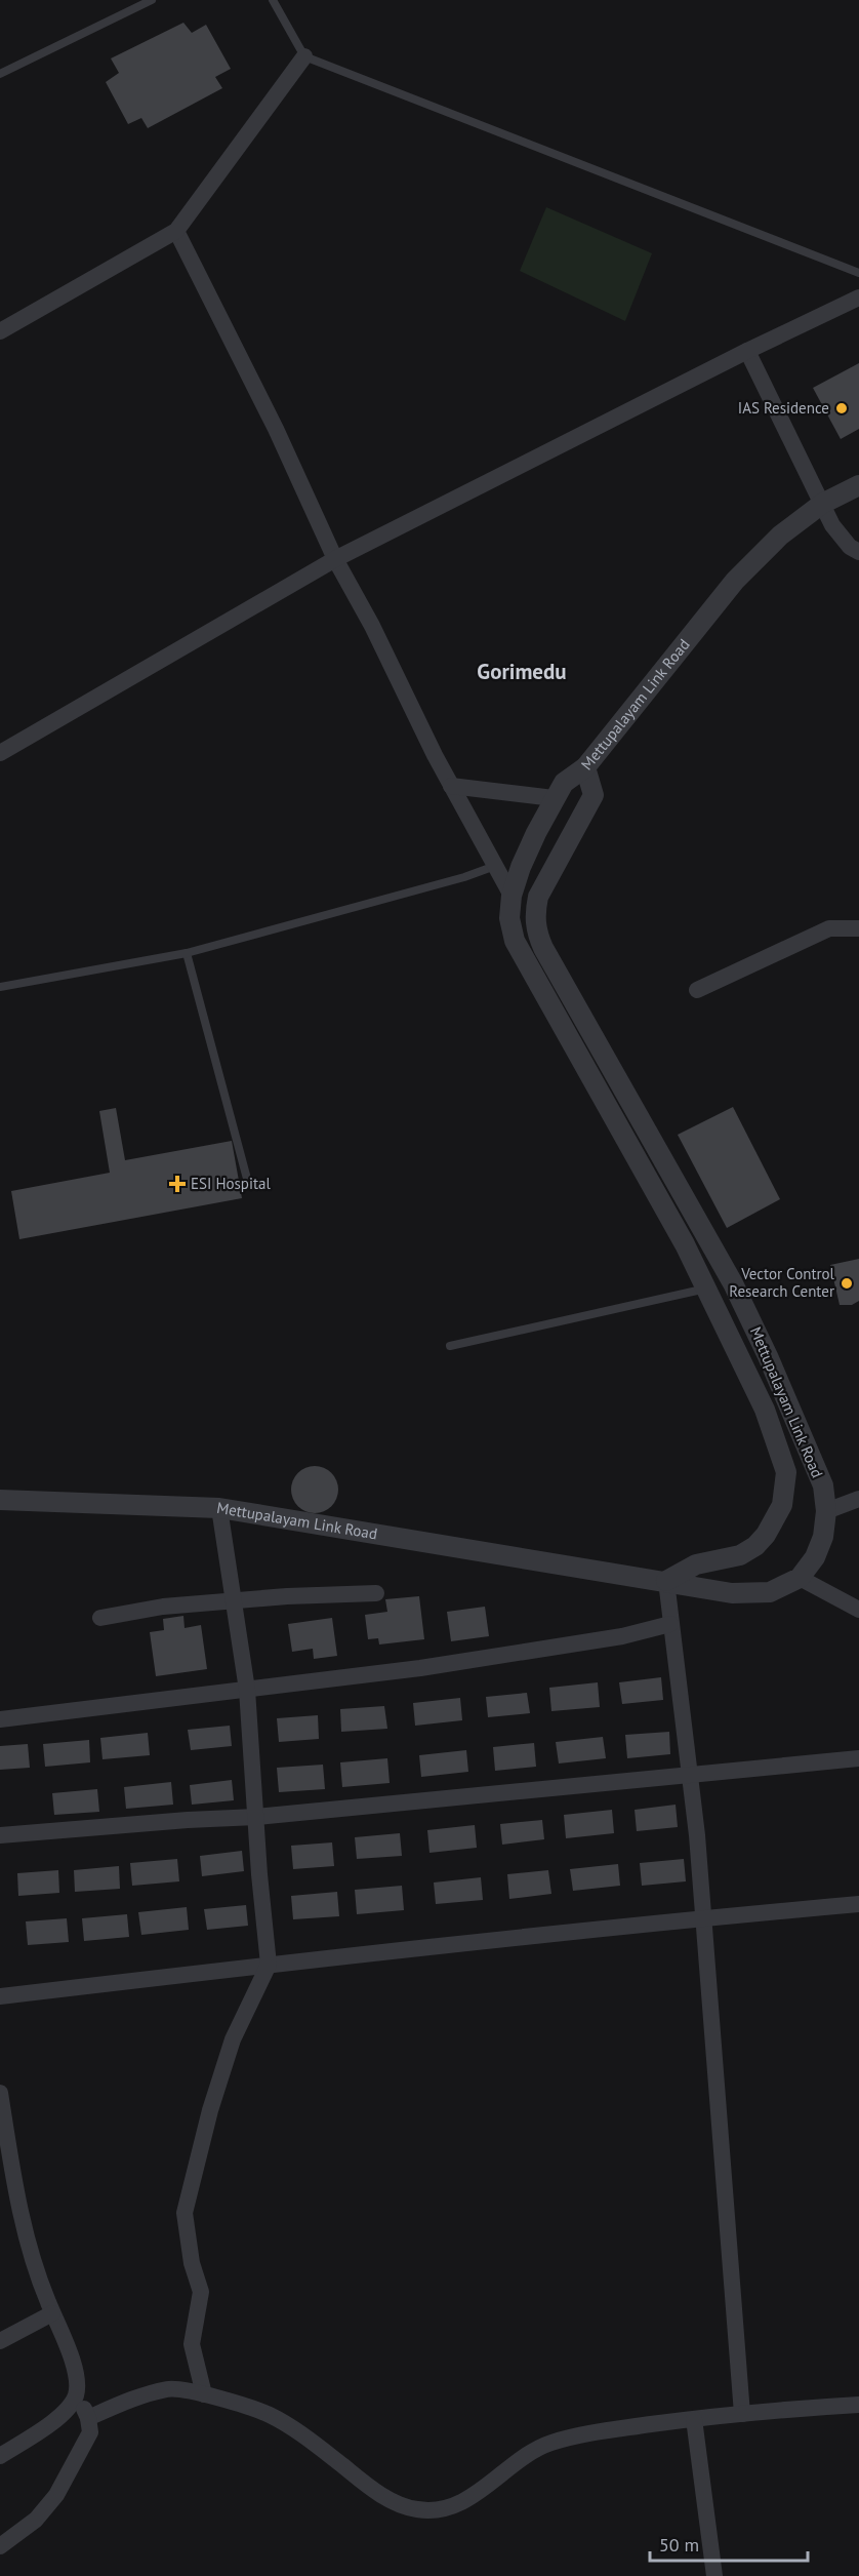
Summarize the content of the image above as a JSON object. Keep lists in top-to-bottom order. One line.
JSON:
{"streets":{"street":["Mettupalayam Link Road"]},"districts":["Gorimedu"],"places":{"other":["IAS Residence","Vector Control Research Center"],"health":["ESI Hospital"]},"scale_bar":"50 m"}
